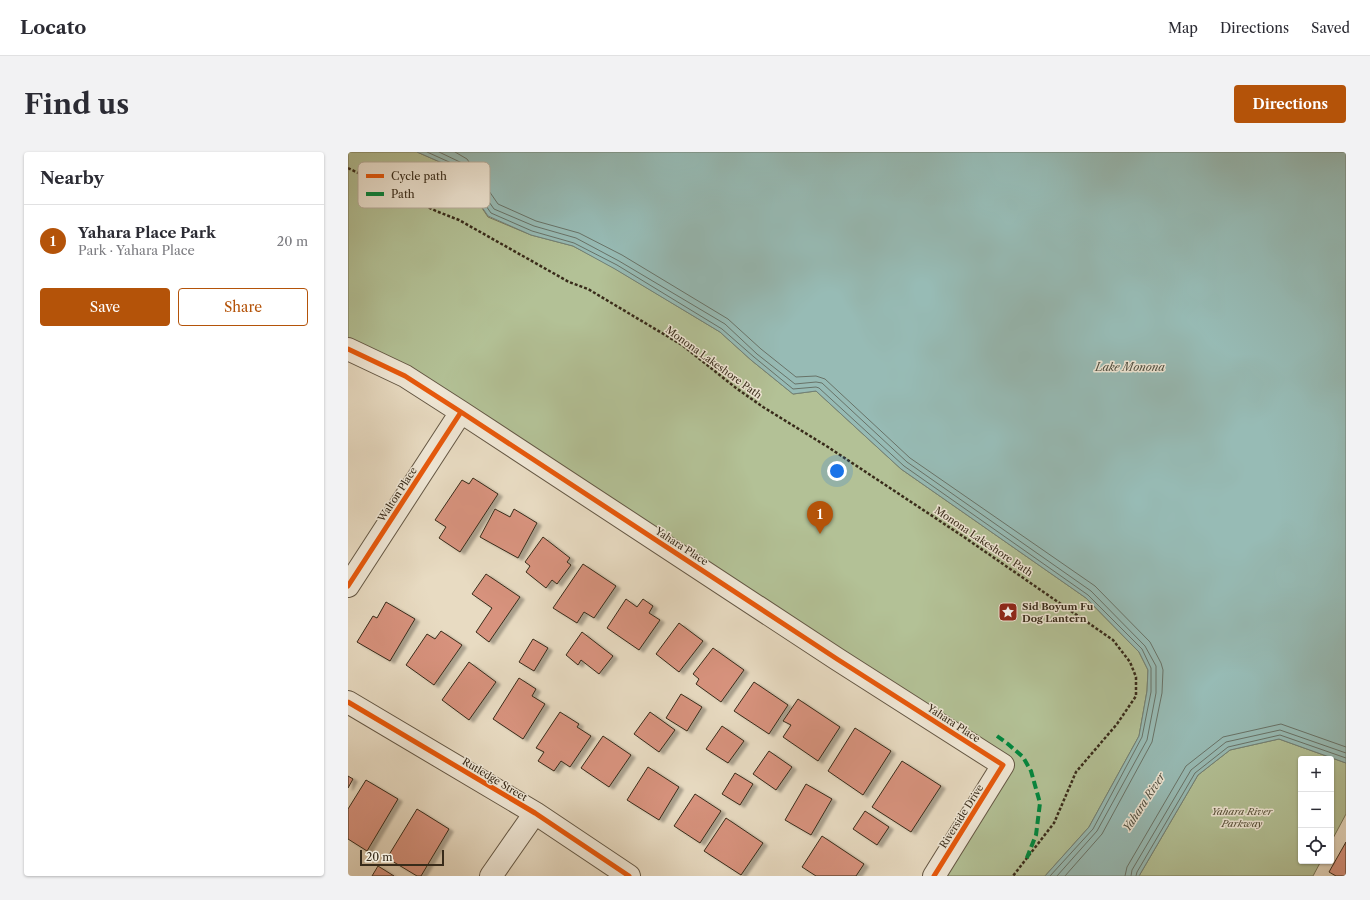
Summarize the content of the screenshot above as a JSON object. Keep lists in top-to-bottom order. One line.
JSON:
{"streets":{"street":["Walton Place","Yahara Place","Rutledge Street","Riverside Drive"],"path":["Monona Lakeshore Path"]},"crossings":[["Walton Place","Yahara Place"],["Yahara Place","Riverside Drive"]],"water":["Lake Monona","Yahara River"],"parks":["Yahara River Parkway"],"places":{"place":["Sid Boyum Fu Dog Lantern"]},"legend":["Cycle path","Path"],"scale_bar":"20 m","page":{"header":"Locato","nav":["Map","Directions","Saved"],"buttons":["Directions",["Save","Share"]],"title":"Find us","heading":"Nearby","list":[{"mark":"1","name":"Yahara Place Park","note":"Park · Yahara Place","value":"20 m"}],"pins":"1","map_buttons":["+","−"],"scale":"20 m"}}
